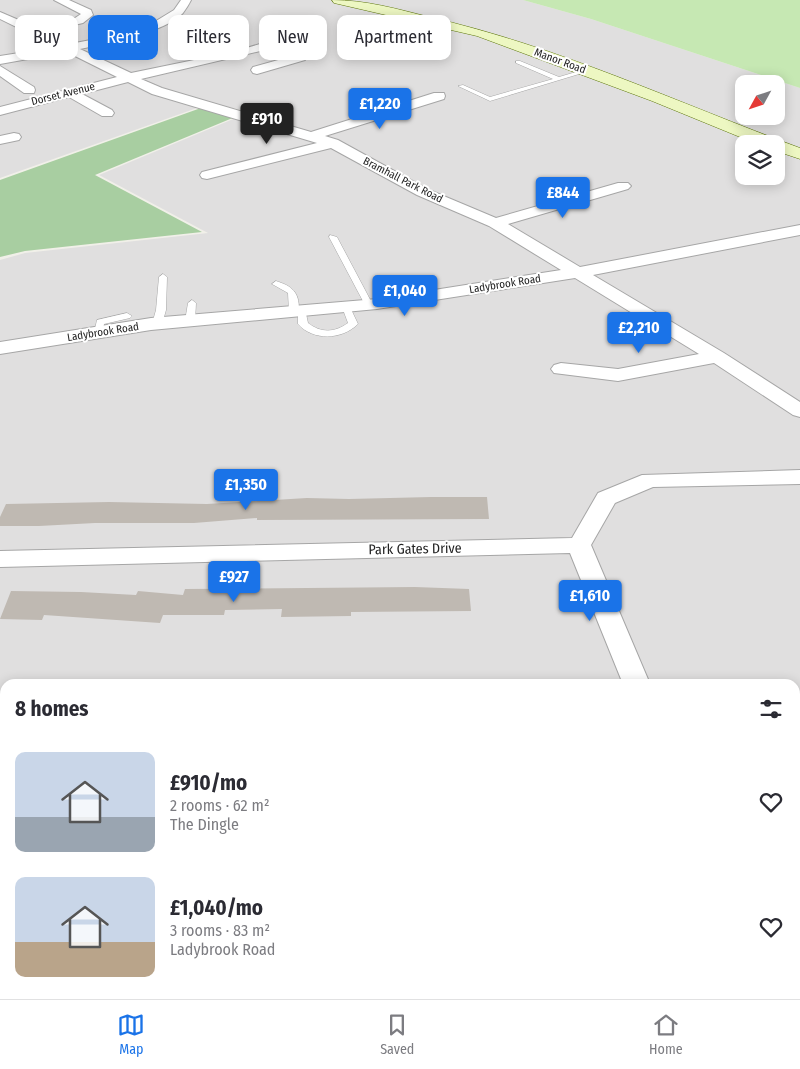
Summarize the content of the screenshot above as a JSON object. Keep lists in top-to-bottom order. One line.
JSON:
{"streets":{"street":["Manor Road","Dorset Avenue","Bramhall Park Road","Ladybrook Road","Park Gates Drive"]},"crossings":[["Dorset Avenue","Bramhall Park Road"],["Bramhall Park Road","Ladybrook Road"]],"north":"bottom left","page":{"chip":["Buy","Rent","Filters","New","Apartment"],"price":["£1,220","£910","£844","£1,040","£2,210","£1,350","£927","£1,610"],"heading":"8 homes","list":[{"name":"£910/mo","note":"2 rooms · 62 m² · The Dingle"},{"name":"£1,040/mo","note":"3 rooms · 83 m² · Ladybrook Road"}],"tabs":["Map","Saved","Home"]}}
